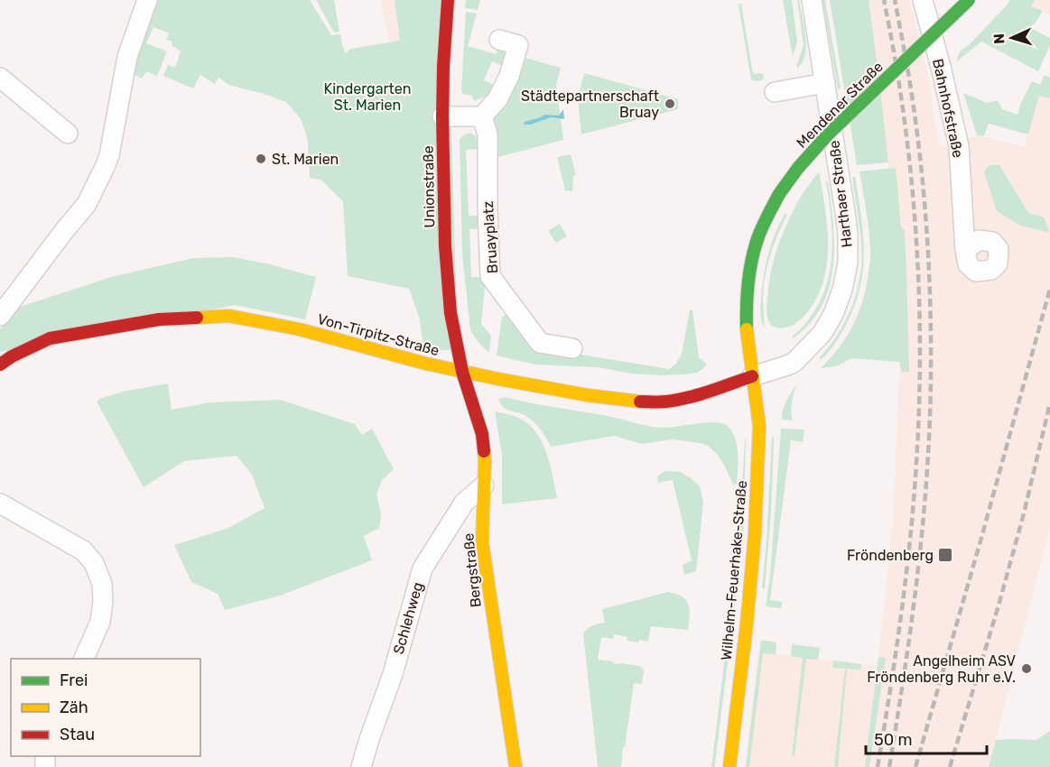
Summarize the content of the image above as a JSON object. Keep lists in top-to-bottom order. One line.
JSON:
{"streets":{"main road":["Mendener Straße","Unionstraße","Von-Tirpitz-Straße","Bergstraße","Wilhelm-Feuerhake-Straße"],"street":["Bahnhofstraße","Harthaer Straße","Bruayplatz","Schlehweg"]},"crossings":[["Mendener Straße","Harthaer Straße"],["Mendener Straße","Von-Tirpitz-Straße"],["Mendener Straße","Wilhelm-Feuerhake-Straße"],["Unionstraße","Von-Tirpitz-Straße"],["Unionstraße","Bergstraße"],["Harthaer Straße","Von-Tirpitz-Straße"],["Harthaer Straße","Wilhelm-Feuerhake-Straße"],["Von-Tirpitz-Straße","Bergstraße"],["Von-Tirpitz-Straße","Wilhelm-Feuerhake-Straße"],["Bergstraße","Schlehweg"]],"parks":["Kindergarten St. Marien"],"places":{"other":["Städtepartnerschaft Bruay","St. Marien","Angelheim ASV Fröndenberg Ruhr e.V."],"transit":["Fröndenberg"]},"legend":["Frei","Zäh","Stau"],"scale_bar":"50 m","north":"left"}
